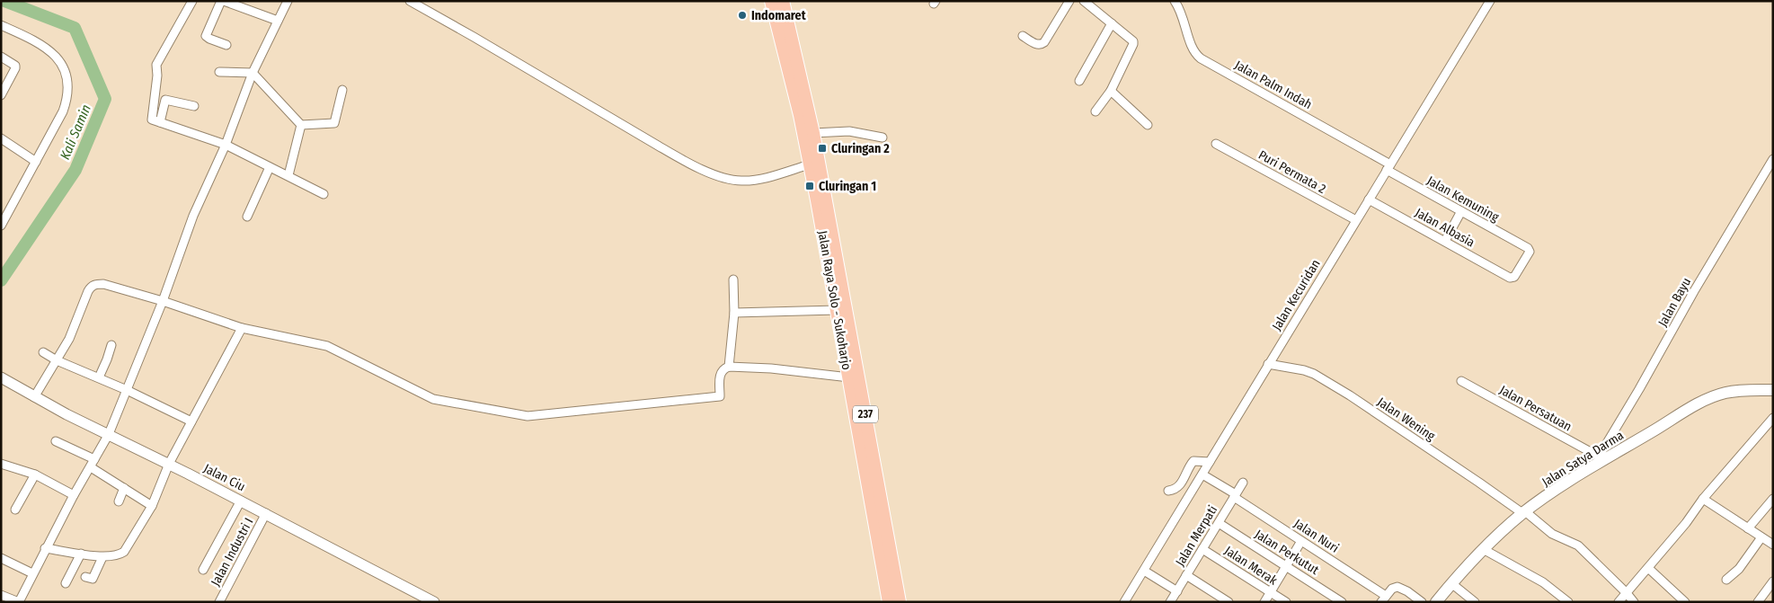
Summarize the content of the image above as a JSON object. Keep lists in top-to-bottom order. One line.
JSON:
{"streets":{"main road":["Jalan Raya Solo - Sukoharjo","237","Jalan Satya Darma"],"street":["Jalan Palm Indah","Puri Permata 2","Jalan Kemuning","Jalan Albasia","Jalan Kecuridan","Jalan Bayu","Jalan Persatuan","Jalan Wening","Jalan Ciu","Jalan Merpati","Jalan Nuri","Jalan Industri I","Jalan Perkutut","Jalan Merak"]},"crossings":[["Jalan Palm Indah","Jalan Kemuning"],["Jalan Palm Indah","Jalan Kecuridan"],["Puri Permata 2","Jalan Kecuridan"],["Jalan Kemuning","Jalan Albasia"],["Jalan Kemuning","Jalan Kecuridan"],["Jalan Albasia","Jalan Kecuridan"],["Jalan Kecuridan","Jalan Wening"],["Jalan Kecuridan","Jalan Nuri"],["Jalan Bayu","Jalan Persatuan"],["Jalan Bayu","Jalan Satya Darma"],["Jalan Persatuan","Jalan Satya Darma"],["Jalan Wening","Jalan Satya Darma"],["Jalan Ciu","Jalan Industri I"],["Jalan Merpati","Jalan Nuri"],["Jalan Merpati","Jalan Perkutut"],["Jalan Merpati","Jalan Merak"]],"water":["Kali Samin"],"places":{"other":["Indomaret"],"transit":["Cluringan 2","Cluringan 1"]}}
